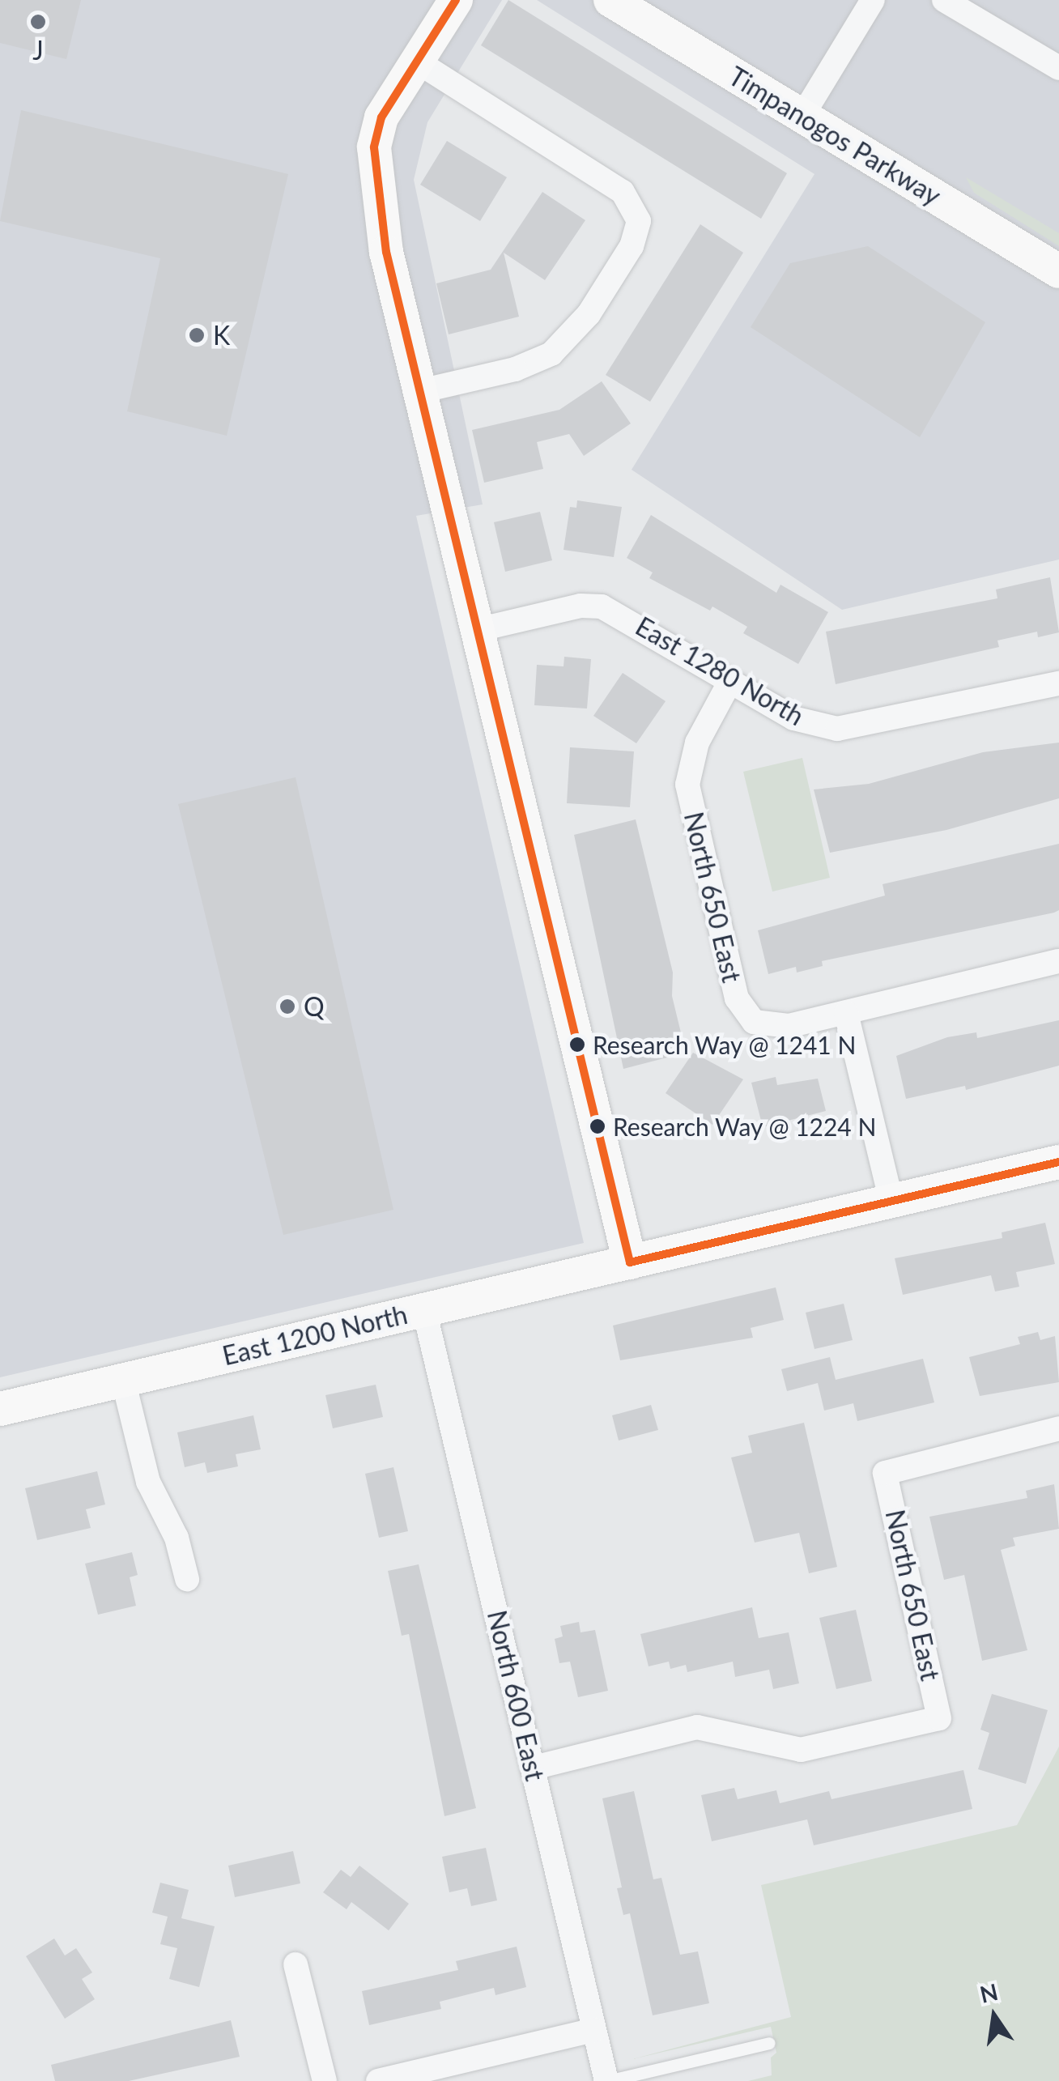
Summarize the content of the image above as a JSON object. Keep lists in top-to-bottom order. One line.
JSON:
{"streets":{"street":["Timpanogos Parkway","East 1280 North","North 650 East","East 1200 North","North 600 East"]},"crossings":[["East 1280 North","North 650 East"],["North 650 East","North 600 East"],["East 1200 North","North 600 East"]],"places":["J","K","Q","Research Way @ 1241 N","Research Way @ 1224 N"],"north":"top"}
